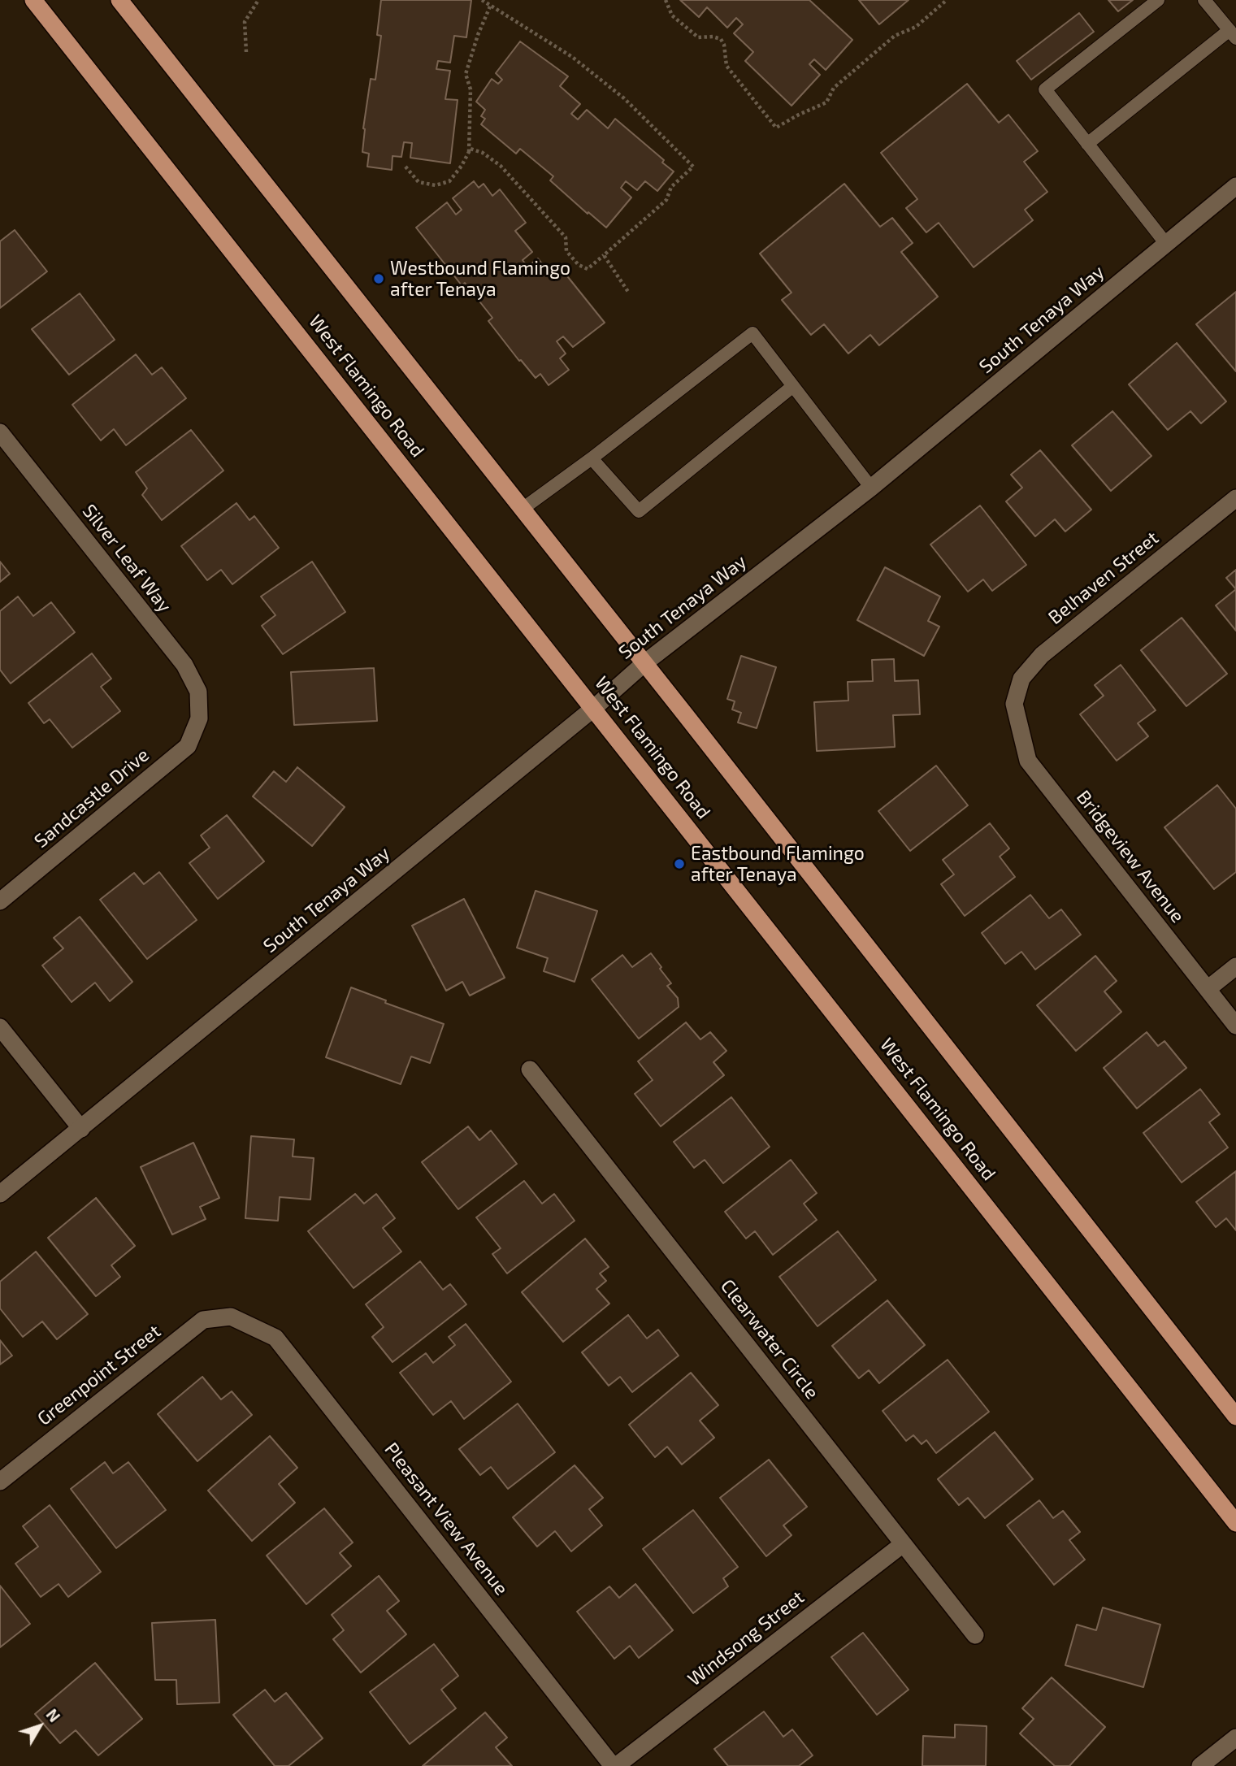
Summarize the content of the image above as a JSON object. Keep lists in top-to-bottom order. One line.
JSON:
{"streets":{"main road":["West Flamingo Road"],"street":["South Tenaya Way","Silver Leaf Way","Belhaven Street","Sandcastle Drive","Bridgeview Avenue","Clearwater Circle","Greenpoint Street","Pleasant View Avenue","Windsong Street"]},"crossings":[["South Tenaya Way","West Flamingo Road"],["Silver Leaf Way","Sandcastle Drive"],["Belhaven Street","Bridgeview Avenue"],["Clearwater Circle","Windsong Street"],["Greenpoint Street","Pleasant View Avenue"],["Pleasant View Avenue","Windsong Street"]],"places":["Westbound Flamingo after Tenaya","Eastbound Flamingo after Tenaya"],"north":"top right"}
